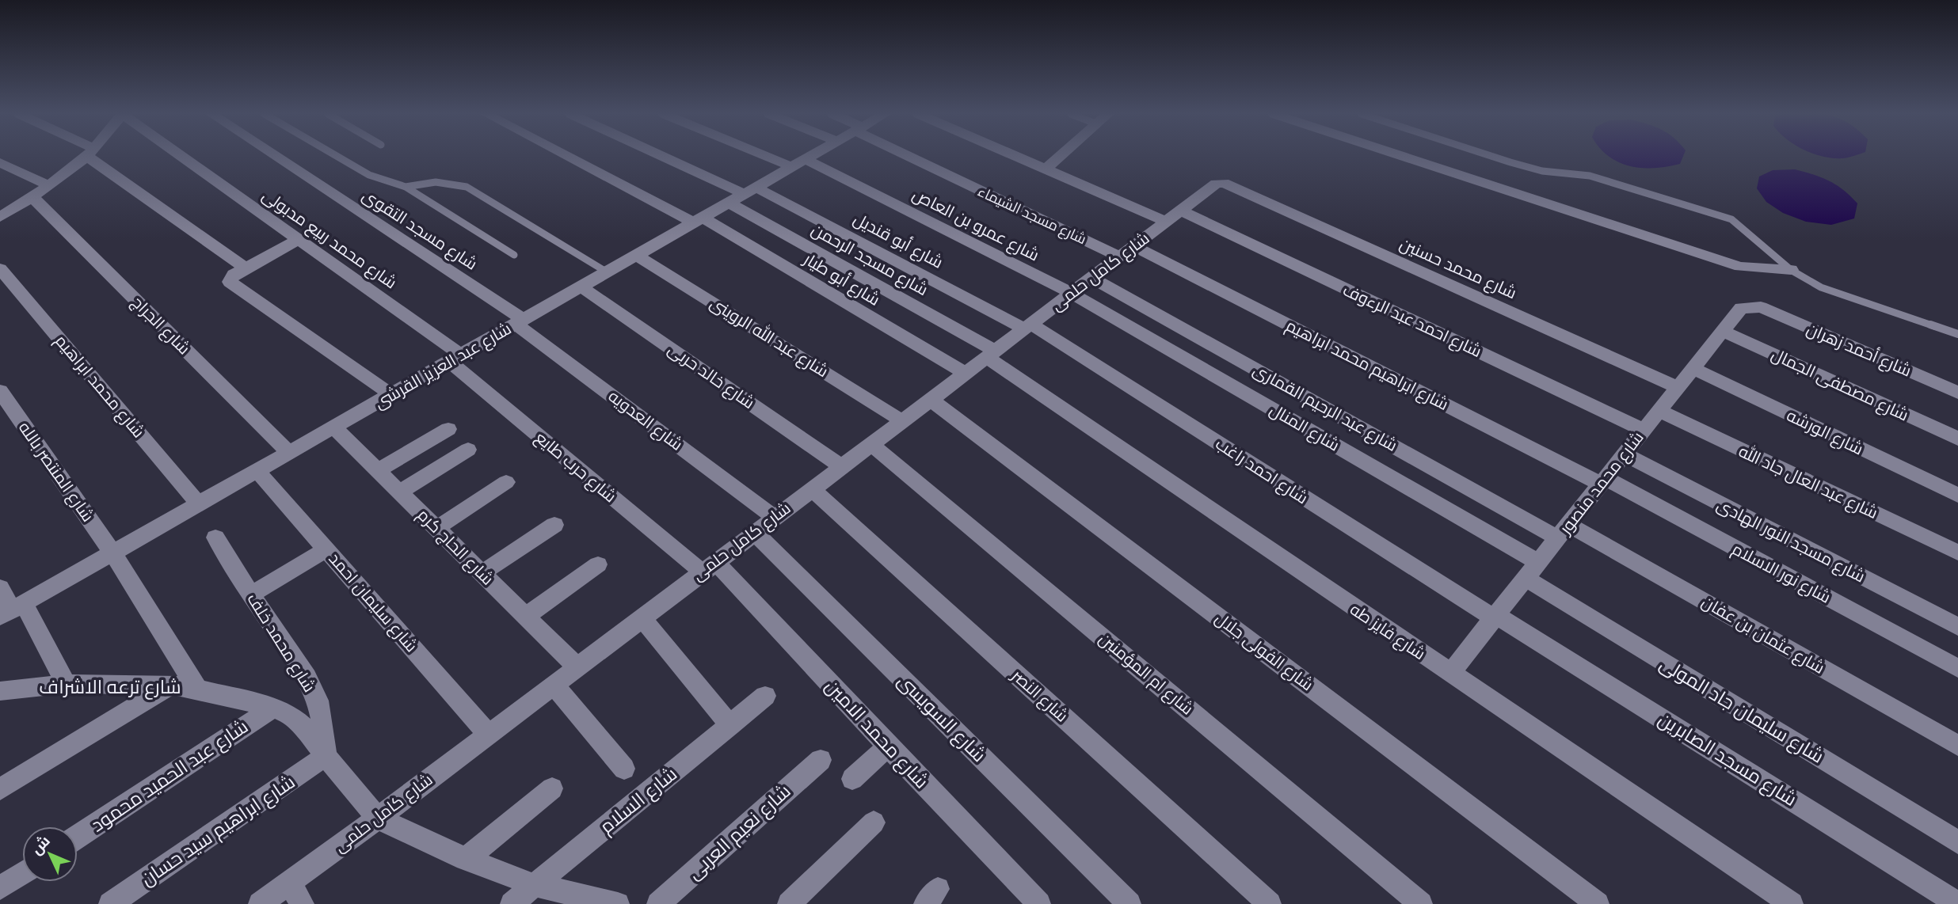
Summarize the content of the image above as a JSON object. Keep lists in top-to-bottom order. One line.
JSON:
{"streets":{"street":["شارع مسجد الشيماء","شارع عمرو بن العاص","شارع مسجد التقوى","شارع محمد ربيع مدبولى","شارع أبو قنديل","شارع مسجد الرحمن","شارع محمد حسنين","شارع كامل حلمى","شارع أبو طيار","شارع احمد عبد الرءوف","شارع الجراج","شارع عبد الله الروينى","شارع أحمد زهران","شارع ابراهيم محمد ابراهيم","شارع عبد العزيز القرشى","شارع خالد حربى","شارع مصطفى الجمال","شارع محمد ابراهيم","شارع عبد الرحيم القمارى","شارع العدويه","شارع المنال","شارع الورشه","شارع حرب طايع","شارع احمد راغب","شارع المنتصر بالله","شارع عبد العال جاد الله","شارع محمد منصور","شارع مسجد النور الهادى","شارع الحاج كرم","شارع نور الاسلام","شارع سليمان احمد","شارع فايز طه","شارع عثمان بن عفان","شارع محمد خلف","شارع الفولى جلال","شارع ام المؤمنين","شارع ترعه الاشراف","شارع النصر","شارع سليمان جاد المولى","شارع السويسى","شارع محمد الامين","شارع مسجد الصابرين","شارع عبد الحميد محمود","شارع السلام","شارع ابراهيم سيد حسان","شارع نعيم العربى"]},"crossings":[["شارع مسجد الشيماء","شارع كامل حلمى"],["شارع مسجد الشيماء","شارع ابراهيم محمد ابراهيم"],["شارع عمرو بن العاص","شارع كامل حلمى"],["شارع عمرو بن العاص","شارع عبد العزيز القرشى"],["شارع عمرو بن العاص","شارع المنال"],["شارع مسجد التقوى","شارع عبد العزيز القرشى"],["شارع مسجد التقوى","شارع العدويه"],["شارع محمد ربيع مدبولى","شارع عبد العزيز القرشى"],["شارع محمد ربيع مدبولى","شارع حرب طايع"],["شارع أبو قنديل","شارع كامل حلمى"],["شارع أبو قنديل","شارع عبد العزيز القرشى"],["شارع أبو قنديل","شارع احمد راغب"],["شارع مسجد الرحمن","شارع كامل حلمى"],["شارع مسجد الرحمن","شارع عبد العزيز القرشى"],["شارع مسجد الرحمن","شارع فايز طه"],["شارع محمد حسنين","شارع كامل حلمى"],["شارع محمد حسنين","شارع محمد منصور"],["شارع كامل حلمى","شارع أبو طيار"],["شارع كامل حلمى","شارع احمد عبد الرءوف"],["شارع كامل حلمى","شارع عبد الله الروينى"],["شارع كامل حلمى","شارع ابراهيم محمد ابراهيم"],["شارع كامل حلمى","شارع خالد حربى"],["شارع كامل حلمى","شارع عبد الرحيم القمارى"],["شارع كامل حلمى","شارع العدويه"],["شارع كامل حلمى","شارع المنال"],["شارع كامل حلمى","شارع حرب طايع"],["شارع كامل حلمى","شارع احمد راغب"],["شارع كامل حلمى","شارع الحاج كرم"],["شارع كامل حلمى","شارع سليمان احمد"],["شارع كامل حلمى","شارع فايز طه"],["شارع كامل حلمى","شارع الفولى جلال"],["شارع كامل حلمى","شارع ام المؤمنين"],["شارع كامل حلمى","شارع ترعه الاشراف"],["شارع كامل حلمى","شارع النصر"],["شارع كامل حلمى","شارع السويسى"],["شارع كامل حلمى","شارع محمد الامين"],["شارع أبو طيار","شارع عبد العزيز القرشى"],["شارع احمد عبد الرءوف","شارع محمد منصور"],["شارع الجراج","شارع عبد العزيز القرشى"],["شارع عبد الله الروينى","شارع عبد العزيز القرشى"],["شارع أحمد زهران","شارع محمد منصور"],["شارع ابراهيم محمد ابراهيم","شارع محمد منصور"],["شارع ابراهيم محمد ابراهيم","شارع نور الاسلام"],["شارع عبد العزيز القرشى","شارع خالد حربى"],["شارع عبد العزيز القرشى","شارع محمد ابراهيم"],["شارع عبد العزيز القرشى","شارع العدويه"],["شارع عبد العزيز القرشى","شارع حرب طايع"],["شارع عبد العزيز القرشى","شارع المنتصر بالله"],["شارع عبد العزيز القرشى","شارع الحاج كرم"],["شارع عبد العزيز القرشى","شارع سليمان احمد"],["شارع مصطفى الجمال","شارع محمد منصور"],["شارع عبد الرحيم القمارى","شارع محمد منصور"],["شارع عبد الرحيم القمارى","شارع عثمان بن عفان"],["شارع المنال","شارع محمد منصور"],["شارع المنال","شارع سليمان جاد المولى"],["شارع الورشه","شارع محمد منصور"],["شارع حرب طايع","شارع محمد الامين"],["شارع احمد راغب","شارع محمد منصور"],["شارع احمد راغب","شارع مسجد الصابرين"],["شارع المنتصر بالله","شارع ترعه الاشراف"],["شارع عبد العال جاد الله","شارع محمد منصور"],["شارع محمد منصور","شارع مسجد النور الهادى"],["شارع محمد منصور","شارع نور الاسلام"],["شارع محمد منصور","شارع فايز طه"],["شارع محمد منصور","شارع عثمان بن عفان"],["شارع محمد منصور","شارع سليمان جاد المولى"],["شارع محمد منصور","شارع مسجد الصابرين"],["شارع محمد خلف","شارع ترعه الاشراف"],["شارع محمد خلف","شارع ابراهيم سيد حسان"],["شارع ترعه الاشراف","شارع عبد الحميد محمود"],["شارع ترعه الاشراف","شارع السلام"],["شارع ترعه الاشراف","شارع ابراهيم سيد حسان"]],"north":"top left"}
